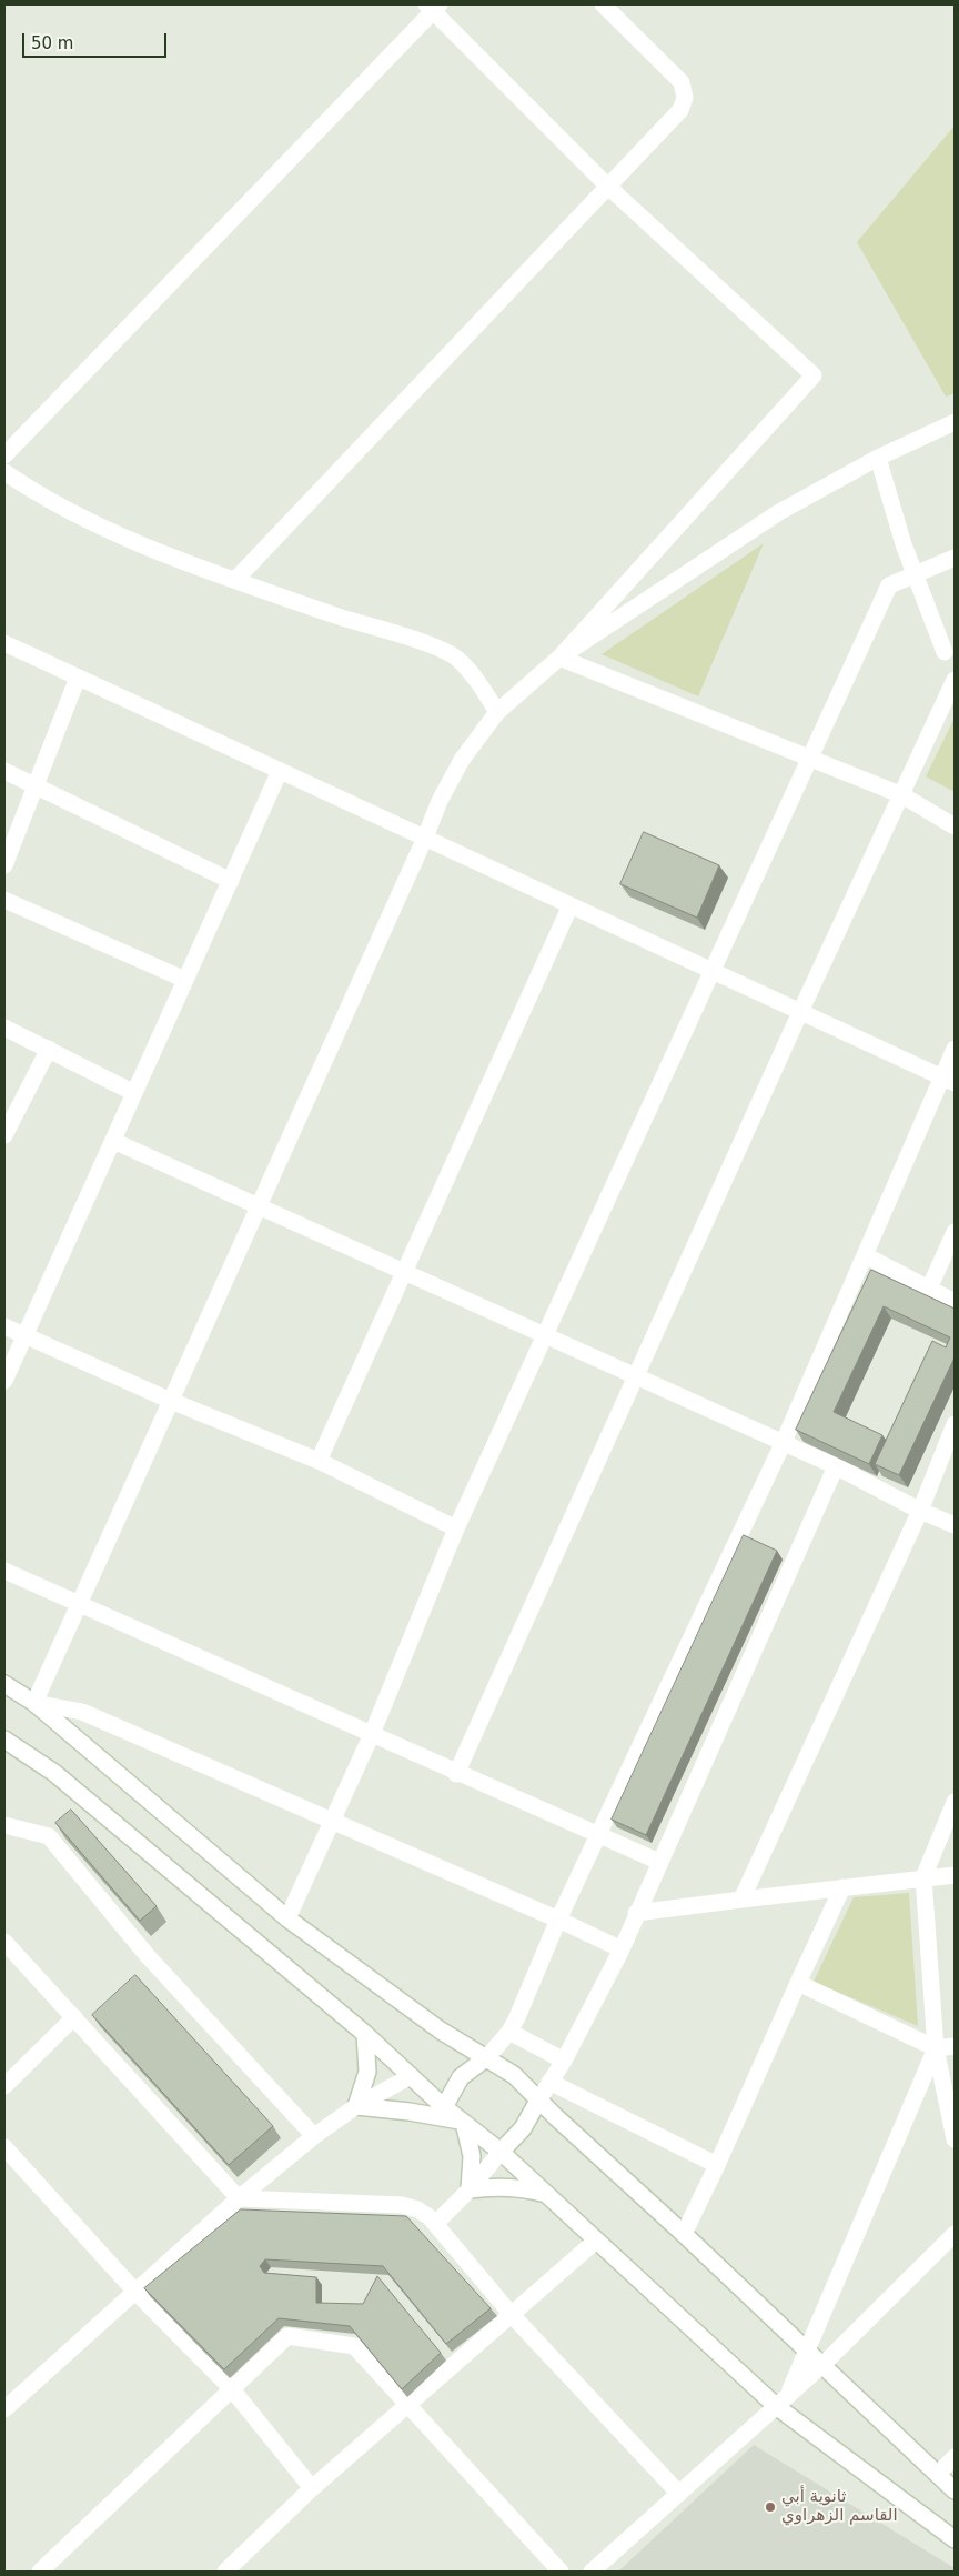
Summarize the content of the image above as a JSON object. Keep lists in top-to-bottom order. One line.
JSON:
{"places":["ثانوية أبي القاسم الزهراوي"],"scale_bar":"50 m"}
